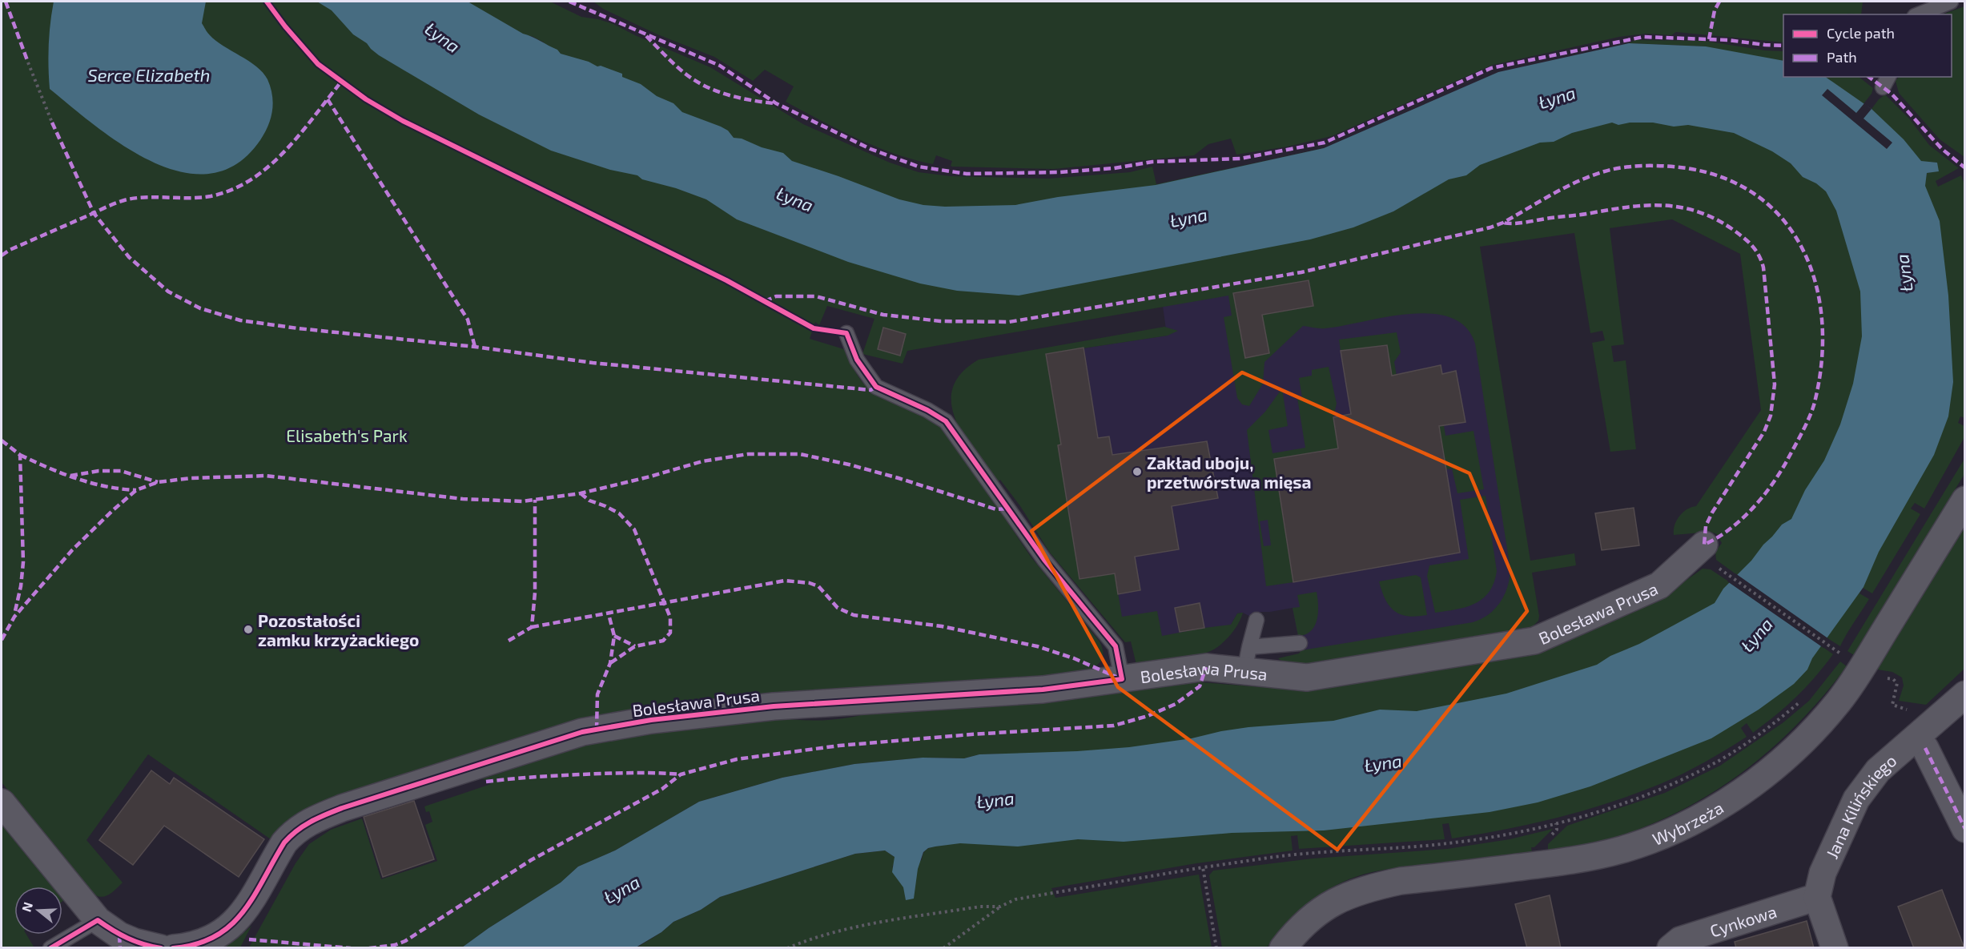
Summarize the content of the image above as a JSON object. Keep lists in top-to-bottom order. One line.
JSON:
{"streets":{"street":["Bolesława Prusa","Jana Kilińskiego","Wybrzeża","Cynkowa"]},"crossings":[["Jana Kilińskiego","Cynkowa"]],"water":["Łyna","Serce Elizabeth"],"parks":["Elisabeth's Park"],"places":["Zakład uboju, przetwórstwa mięsa","Pozostałości zamku krzyżackiego"],"legend":["Cycle path","Path"],"north":"left"}
